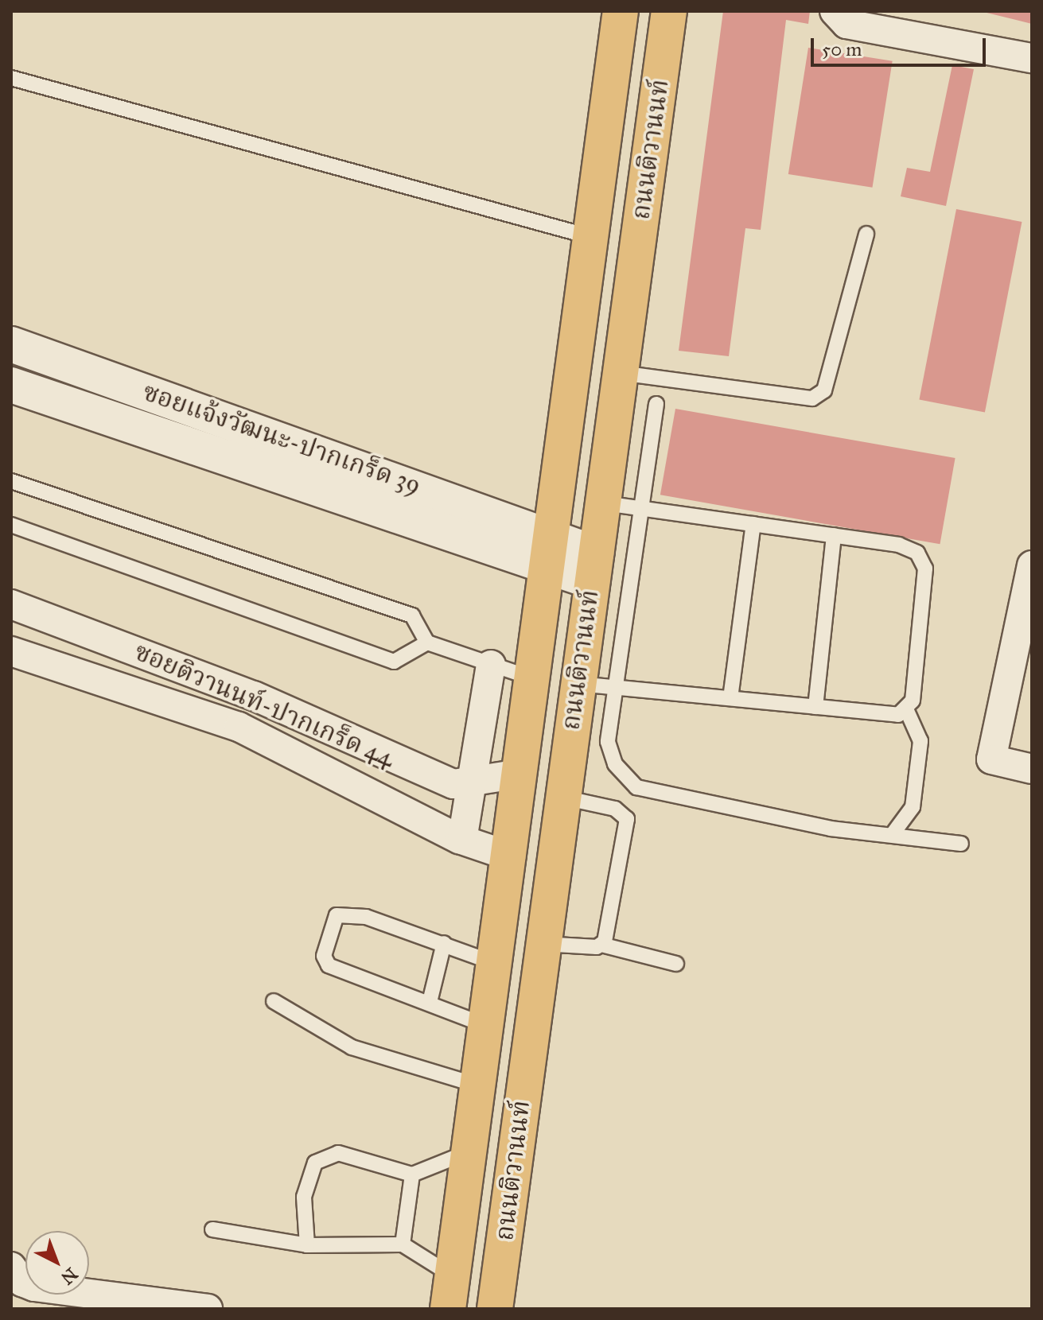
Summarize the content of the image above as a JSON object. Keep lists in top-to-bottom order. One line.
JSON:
{"streets":{"main road":["ถนนติวานนท์","ซอยแจ้งวัฒนะ-ปากเกร็ด 39"],"street":["ซอยติวานนท์-ปากเกร็ด 44"]},"crossings":[["ถนนติวานนท์","ซอยแจ้งวัฒนะ-ปากเกร็ด 39"],["ถนนติวานนท์","ซอยติวานนท์-ปากเกร็ด 44"]],"scale_bar":"50 m","north":"bottom right"}
